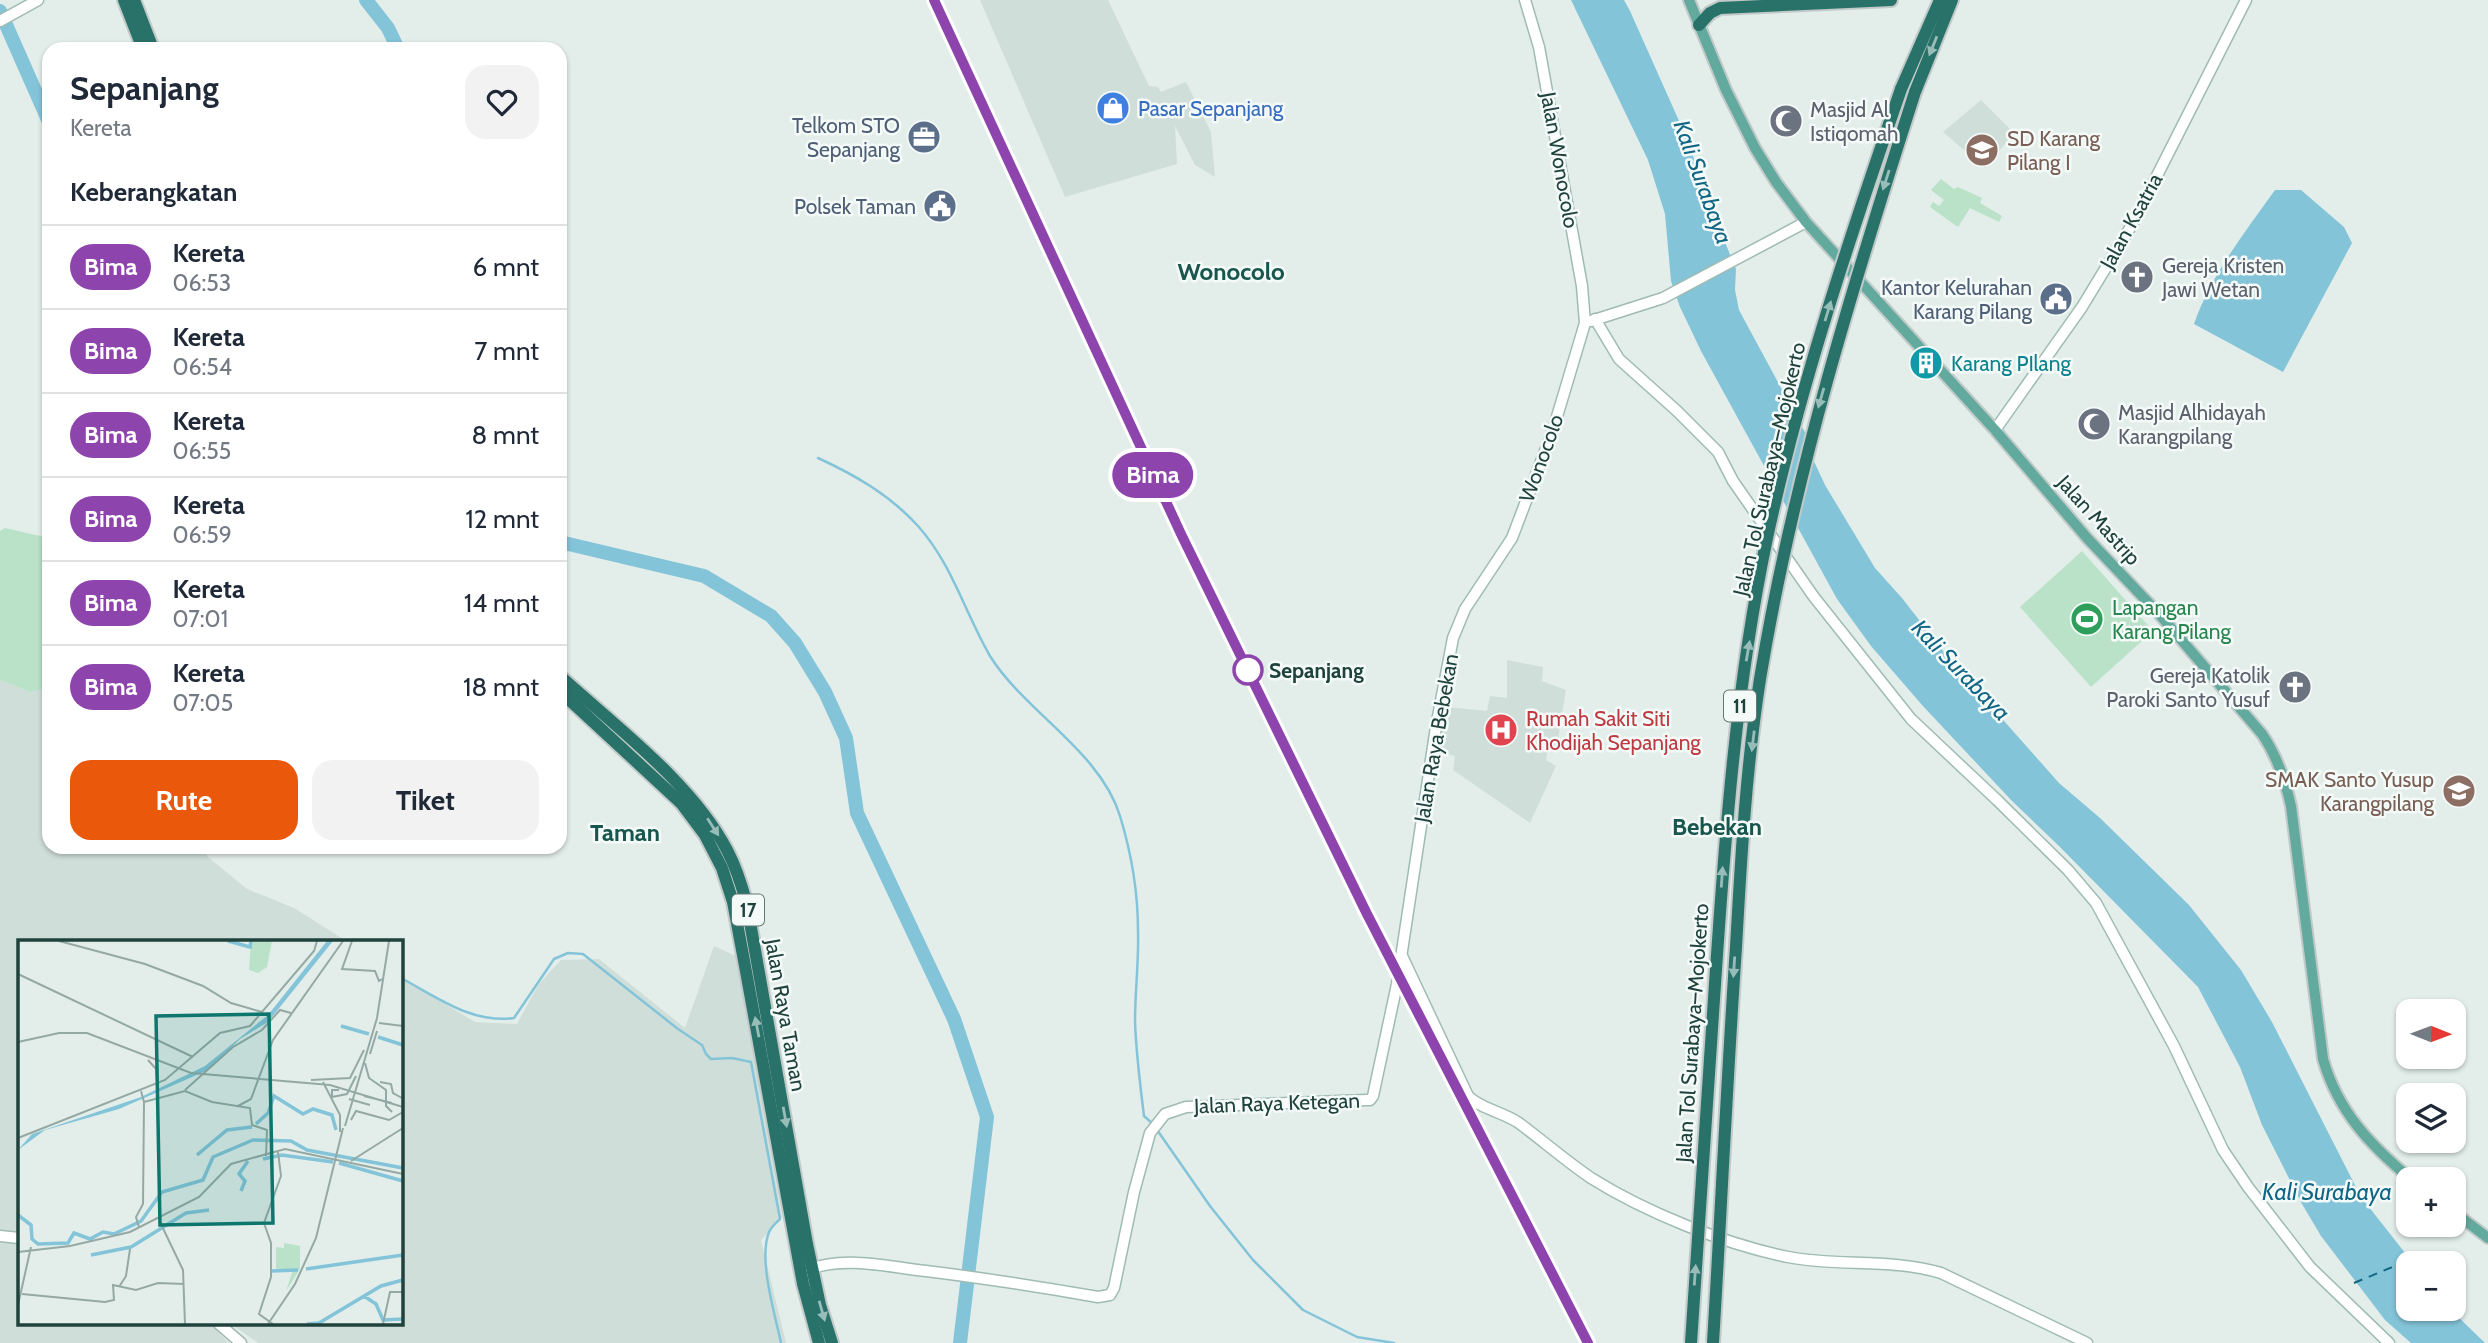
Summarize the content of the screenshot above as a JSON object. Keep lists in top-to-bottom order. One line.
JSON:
{"streets":{"highway":["Jalan Tol Surabaya–Mojokerto","11","17","Jalan Raya Taman"],"main road":["Jalan Wonocolo","Jalan Ksatria","Wonocolo","Jalan Mastrip","Jalan Raya Bebekan","Jalan Raya Ketegan"]},"crossings":[["Jalan Wonocolo","Wonocolo"],["Jalan Ksatria","Jalan Mastrip"],["Wonocolo","Jalan Raya Bebekan"],["Jalan Raya Bebekan","Jalan Raya Ketegan"],["Jalan Raya Taman","Jalan Raya Ketegan"]],"districts":["Wonocolo","Bebekan","Taman"],"water":["Kali Surabaya"],"places":{"shop":["Pasar Sepanjang"],"mosque":["Masjid Al Istiqomah","Masjid Alhidayah Karangpilang"],"office":["Telkom STO Sepanjang"],"school or university":["SD Karang Pilang I","SMAK Santo Yusup Karangpilang"],"public building":["Polsek Taman","Kantor Kelurahan Karang Pilang"],"church":["Gereja Kristen Jawi Wetan","Gereja Katolik Paroki Santo Yusuf"],"building":["Karang PIlang"],"sports":["Lapangan Karang Pilang"],"other":["Sepanjang"],"hospital":["Rumah Sakit Siti Khodijah Sepanjang"]},"north":"right","page":{"on_map":"Bima","heading":[["Sepanjang","Kereta"],"Keberangkatan"],"list":[{"mark":"Bima","name":"Kereta","note":"06:53","value":"6 mnt"},{"mark":"Bima","name":"Kereta","note":"06:54","value":"7 mnt"},{"mark":"Bima","name":"Kereta","note":"06:55","value":"8 mnt"},{"mark":"Bima","name":"Kereta","note":"06:59","value":"12 mnt"},{"mark":"Bima","name":"Kereta","note":"07:01","value":"14 mnt"},{"mark":"Bima","name":"Kereta","note":"07:05","value":"18 mnt"}],"buttons":["Rute","Tiket"],"map_buttons":["+","−"]}}
